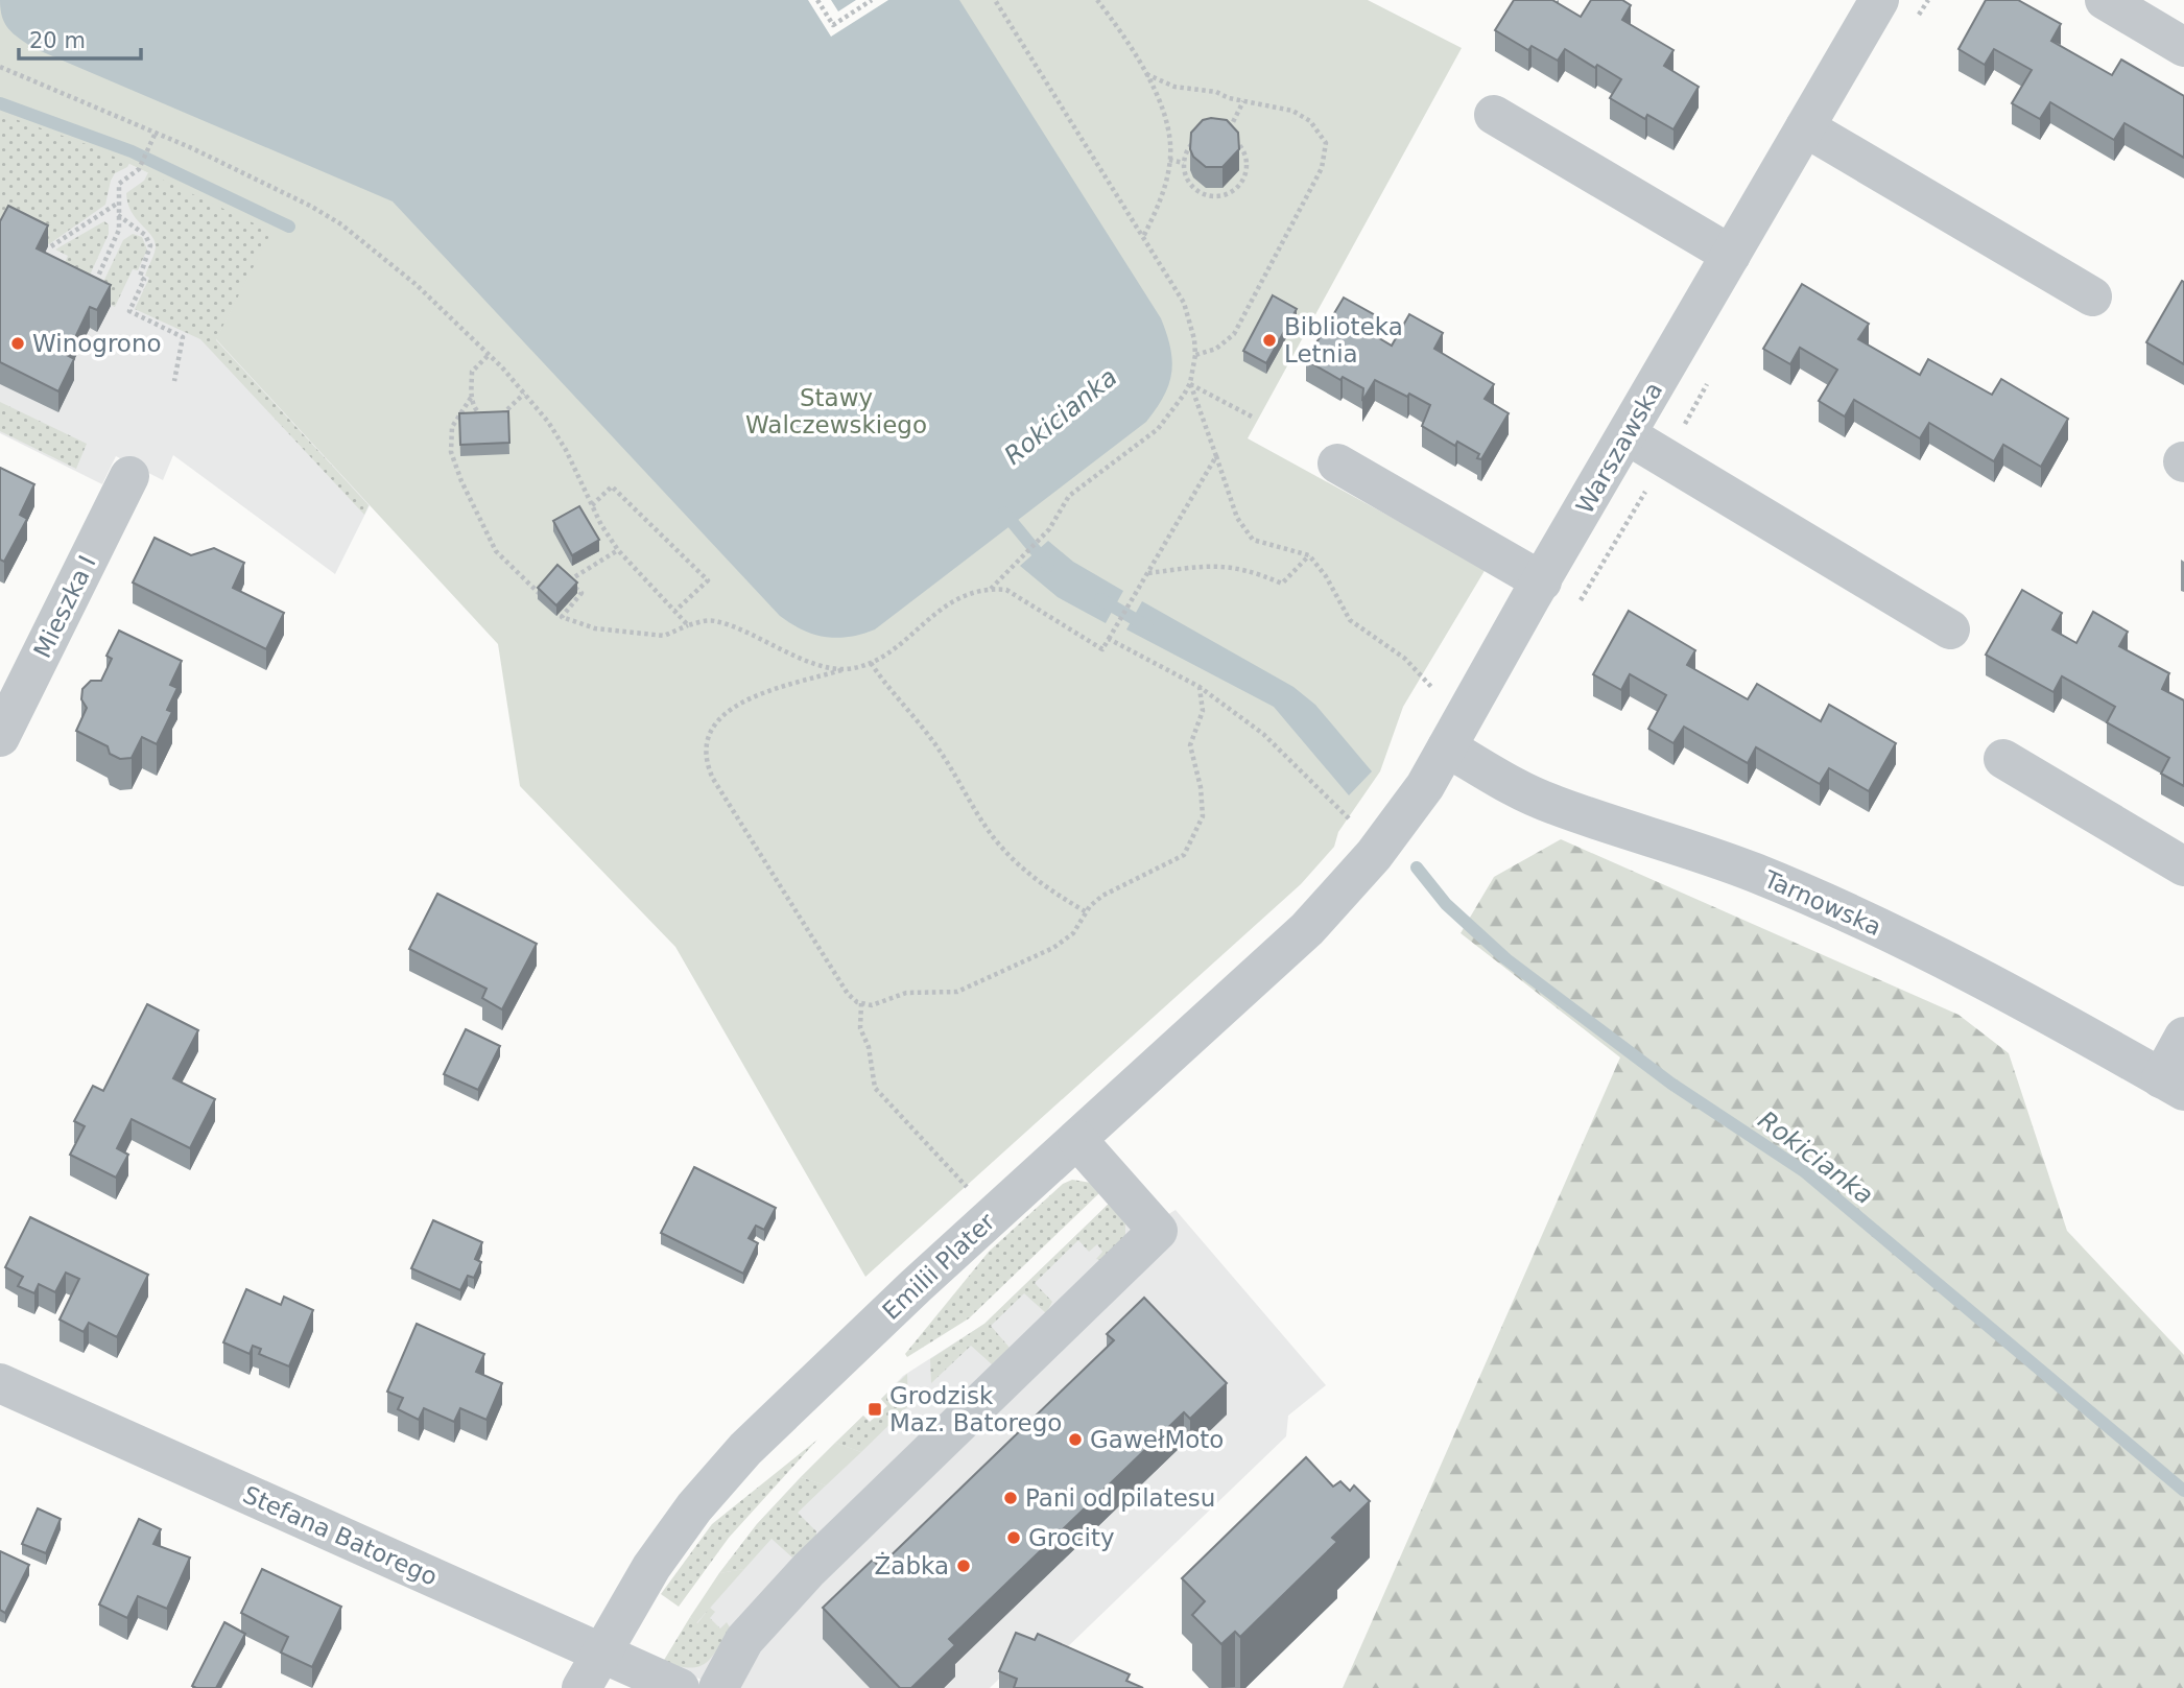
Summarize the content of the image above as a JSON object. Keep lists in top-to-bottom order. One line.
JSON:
{"streets":{"street":["Warszawska","Mieszka I","Tarnowska","Emilii Plater","Stefana Batorego"]},"crossings":[["Warszawska","Tarnowska"],["Warszawska","Emilii Plater"],["Emilii Plater","Stefana Batorego"]],"water":["Rokicianka"],"parks":["Stawy Walczewskiego"],"places":{"other":["Biblioteka Letnia","Winogrono","GawełMoto","Pani od pilatesu","Grocity","Żabka"],"transit":["Grodzisk Maz. Batorego"]},"scale_bar":"20 m"}
